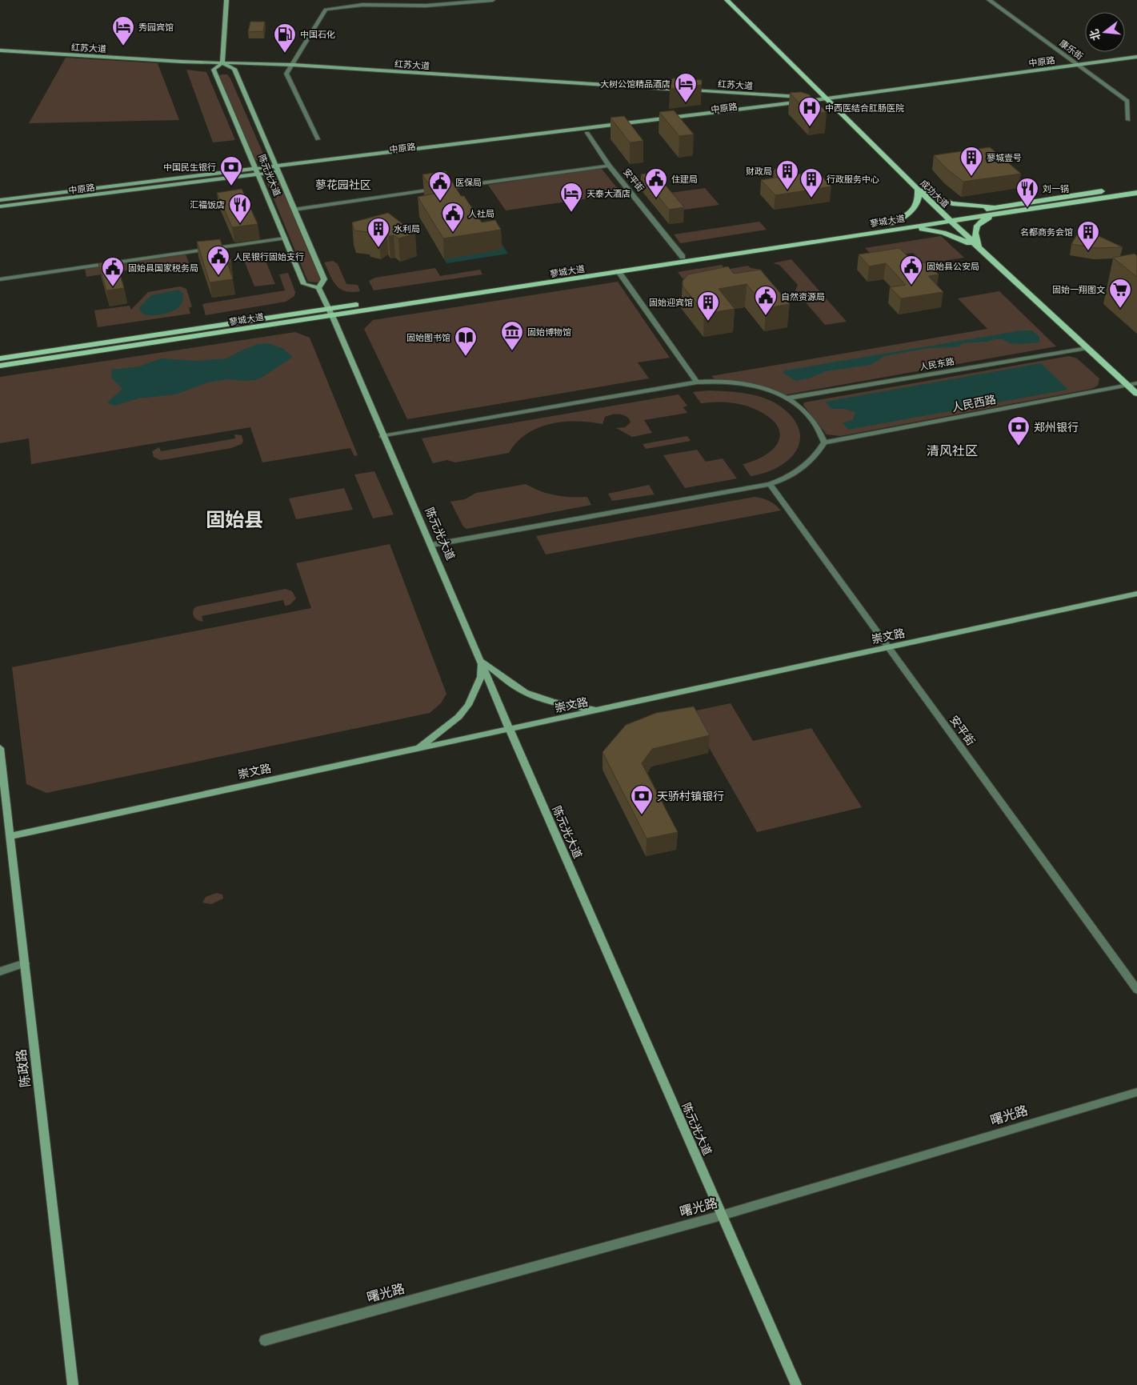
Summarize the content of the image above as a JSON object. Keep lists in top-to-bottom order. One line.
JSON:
{"streets":{"main road":["红苏大道","中原路","陈元光大道","成功大道","蓼城大道","崇文路","陈政路"],"street":["康乐街","安平街","人民东路","人民西路","曙光路"]},"crossings":[["红苏大道","中原路"],["红苏大道","陈元光大道"],["红苏大道","成功大道"],["康乐街","中原路"],["中原路","陈元光大道"],["中原路","安平街"],["中原路","成功大道"],["陈元光大道","蓼城大道"],["陈元光大道","崇文路"],["陈元光大道","曙光路"],["安平街","蓼城大道"],["安平街","崇文路"],["成功大道","蓼城大道"],["成功大道","人民东路"],["成功大道","人民西路"],["崇文路","陈政路"]],"districts":["蓼花园社区","清风社区","固始县"],"places":{"hotel":["秀园宾馆","大树公馆精品酒店","天泰大酒店"],"fuel station":["中国石化"],"hospital":["中西医结合肛肠医院"],"building":["蓼城壹号","财政局","行政服务中心","水利局","名都商务会馆","固始迎宾馆"],"bank":["中国民生银行","郑州银行","天骄村镇银行"],"public building":["住建局","医保局","人社局","人民银行固始支行","固始县公安局","固始县国家税务局","自然资源局"],"restaurant":["刘一锅","汇福饭店"],"supermarket":["固始一翔图文"],"museum":["固始博物馆"],"library":["固始图书馆"]},"north":"left"}
